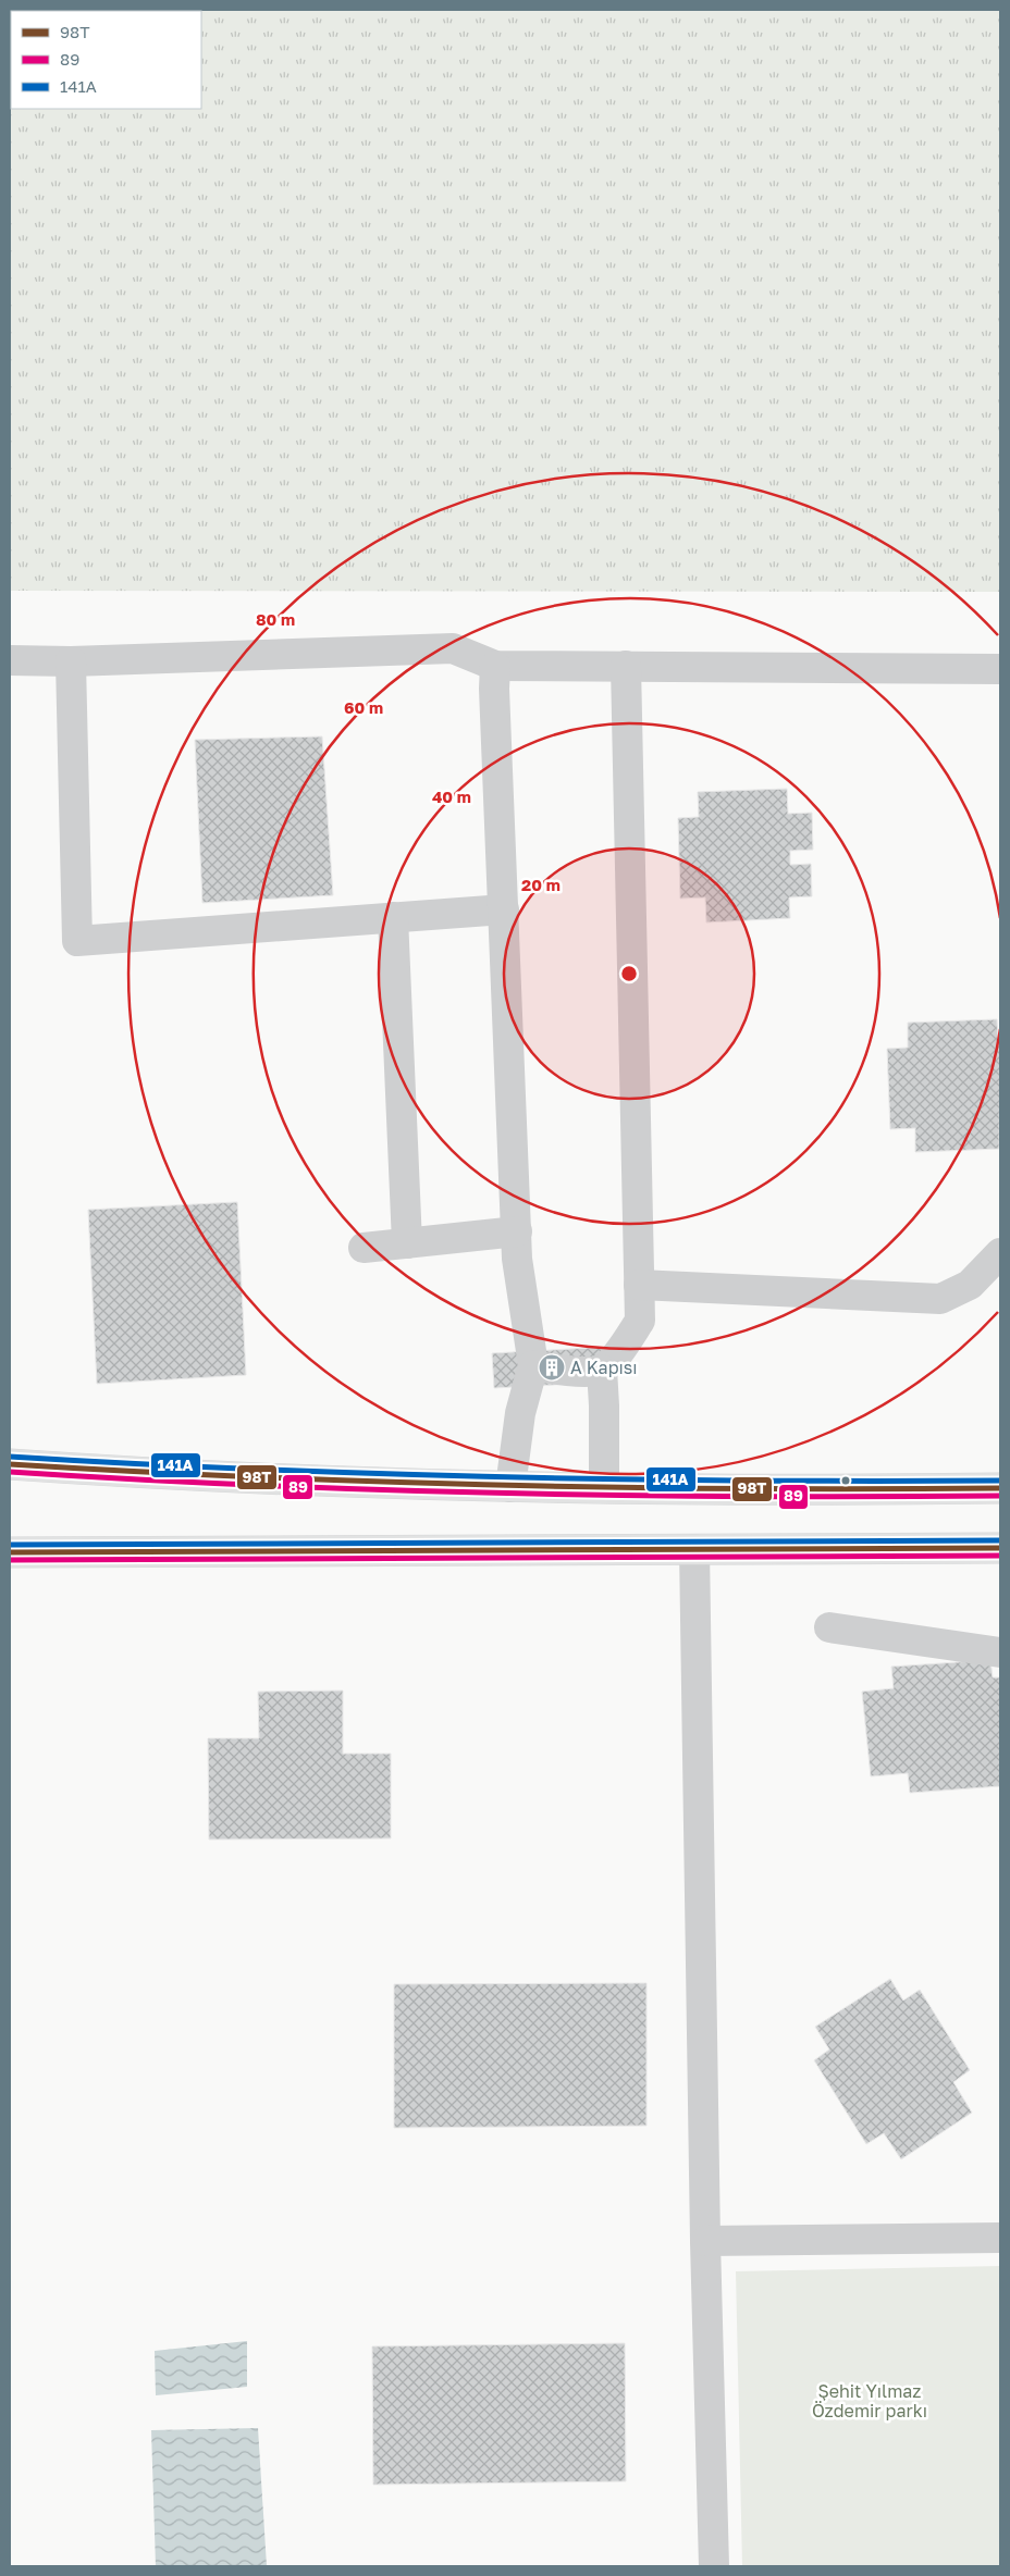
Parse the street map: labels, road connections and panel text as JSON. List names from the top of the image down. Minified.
{"parks":["Şehit Yılmaz Özdemir parkı"],"places":{"building":["A Kapısı"]},"lines":["transit line 141A","transit line 98T","transit line 89"],"legend":["98T","89","141A"],"rings":["80 m","60 m","40 m","20 m"]}
